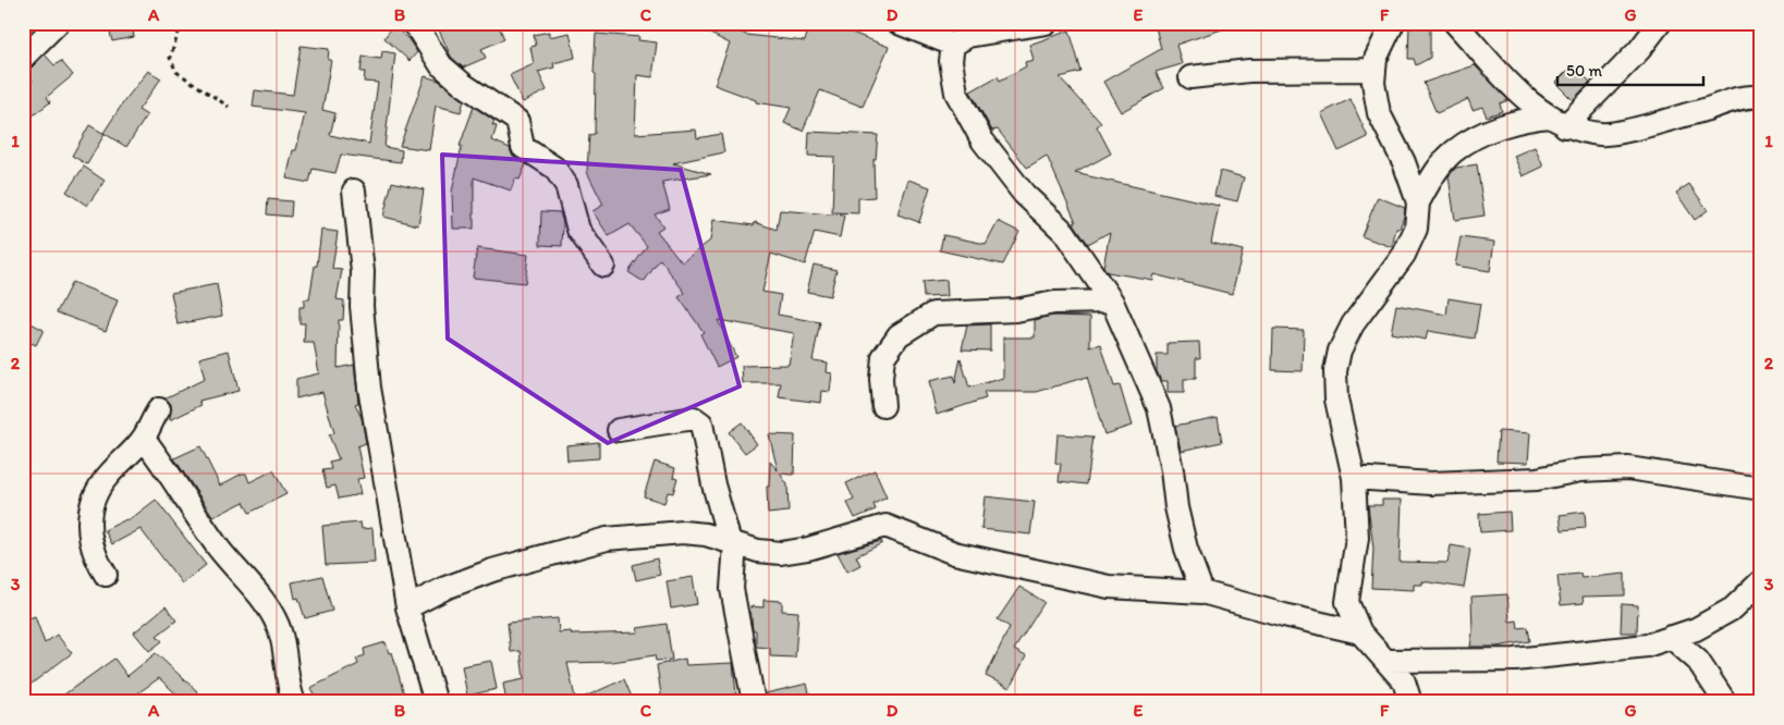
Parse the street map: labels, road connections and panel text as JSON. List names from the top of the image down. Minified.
{"scale_bar":"50 m","grid":{"columns":["A","B","C","D","E","F","G"],"rows":["1","2","3"]}}
